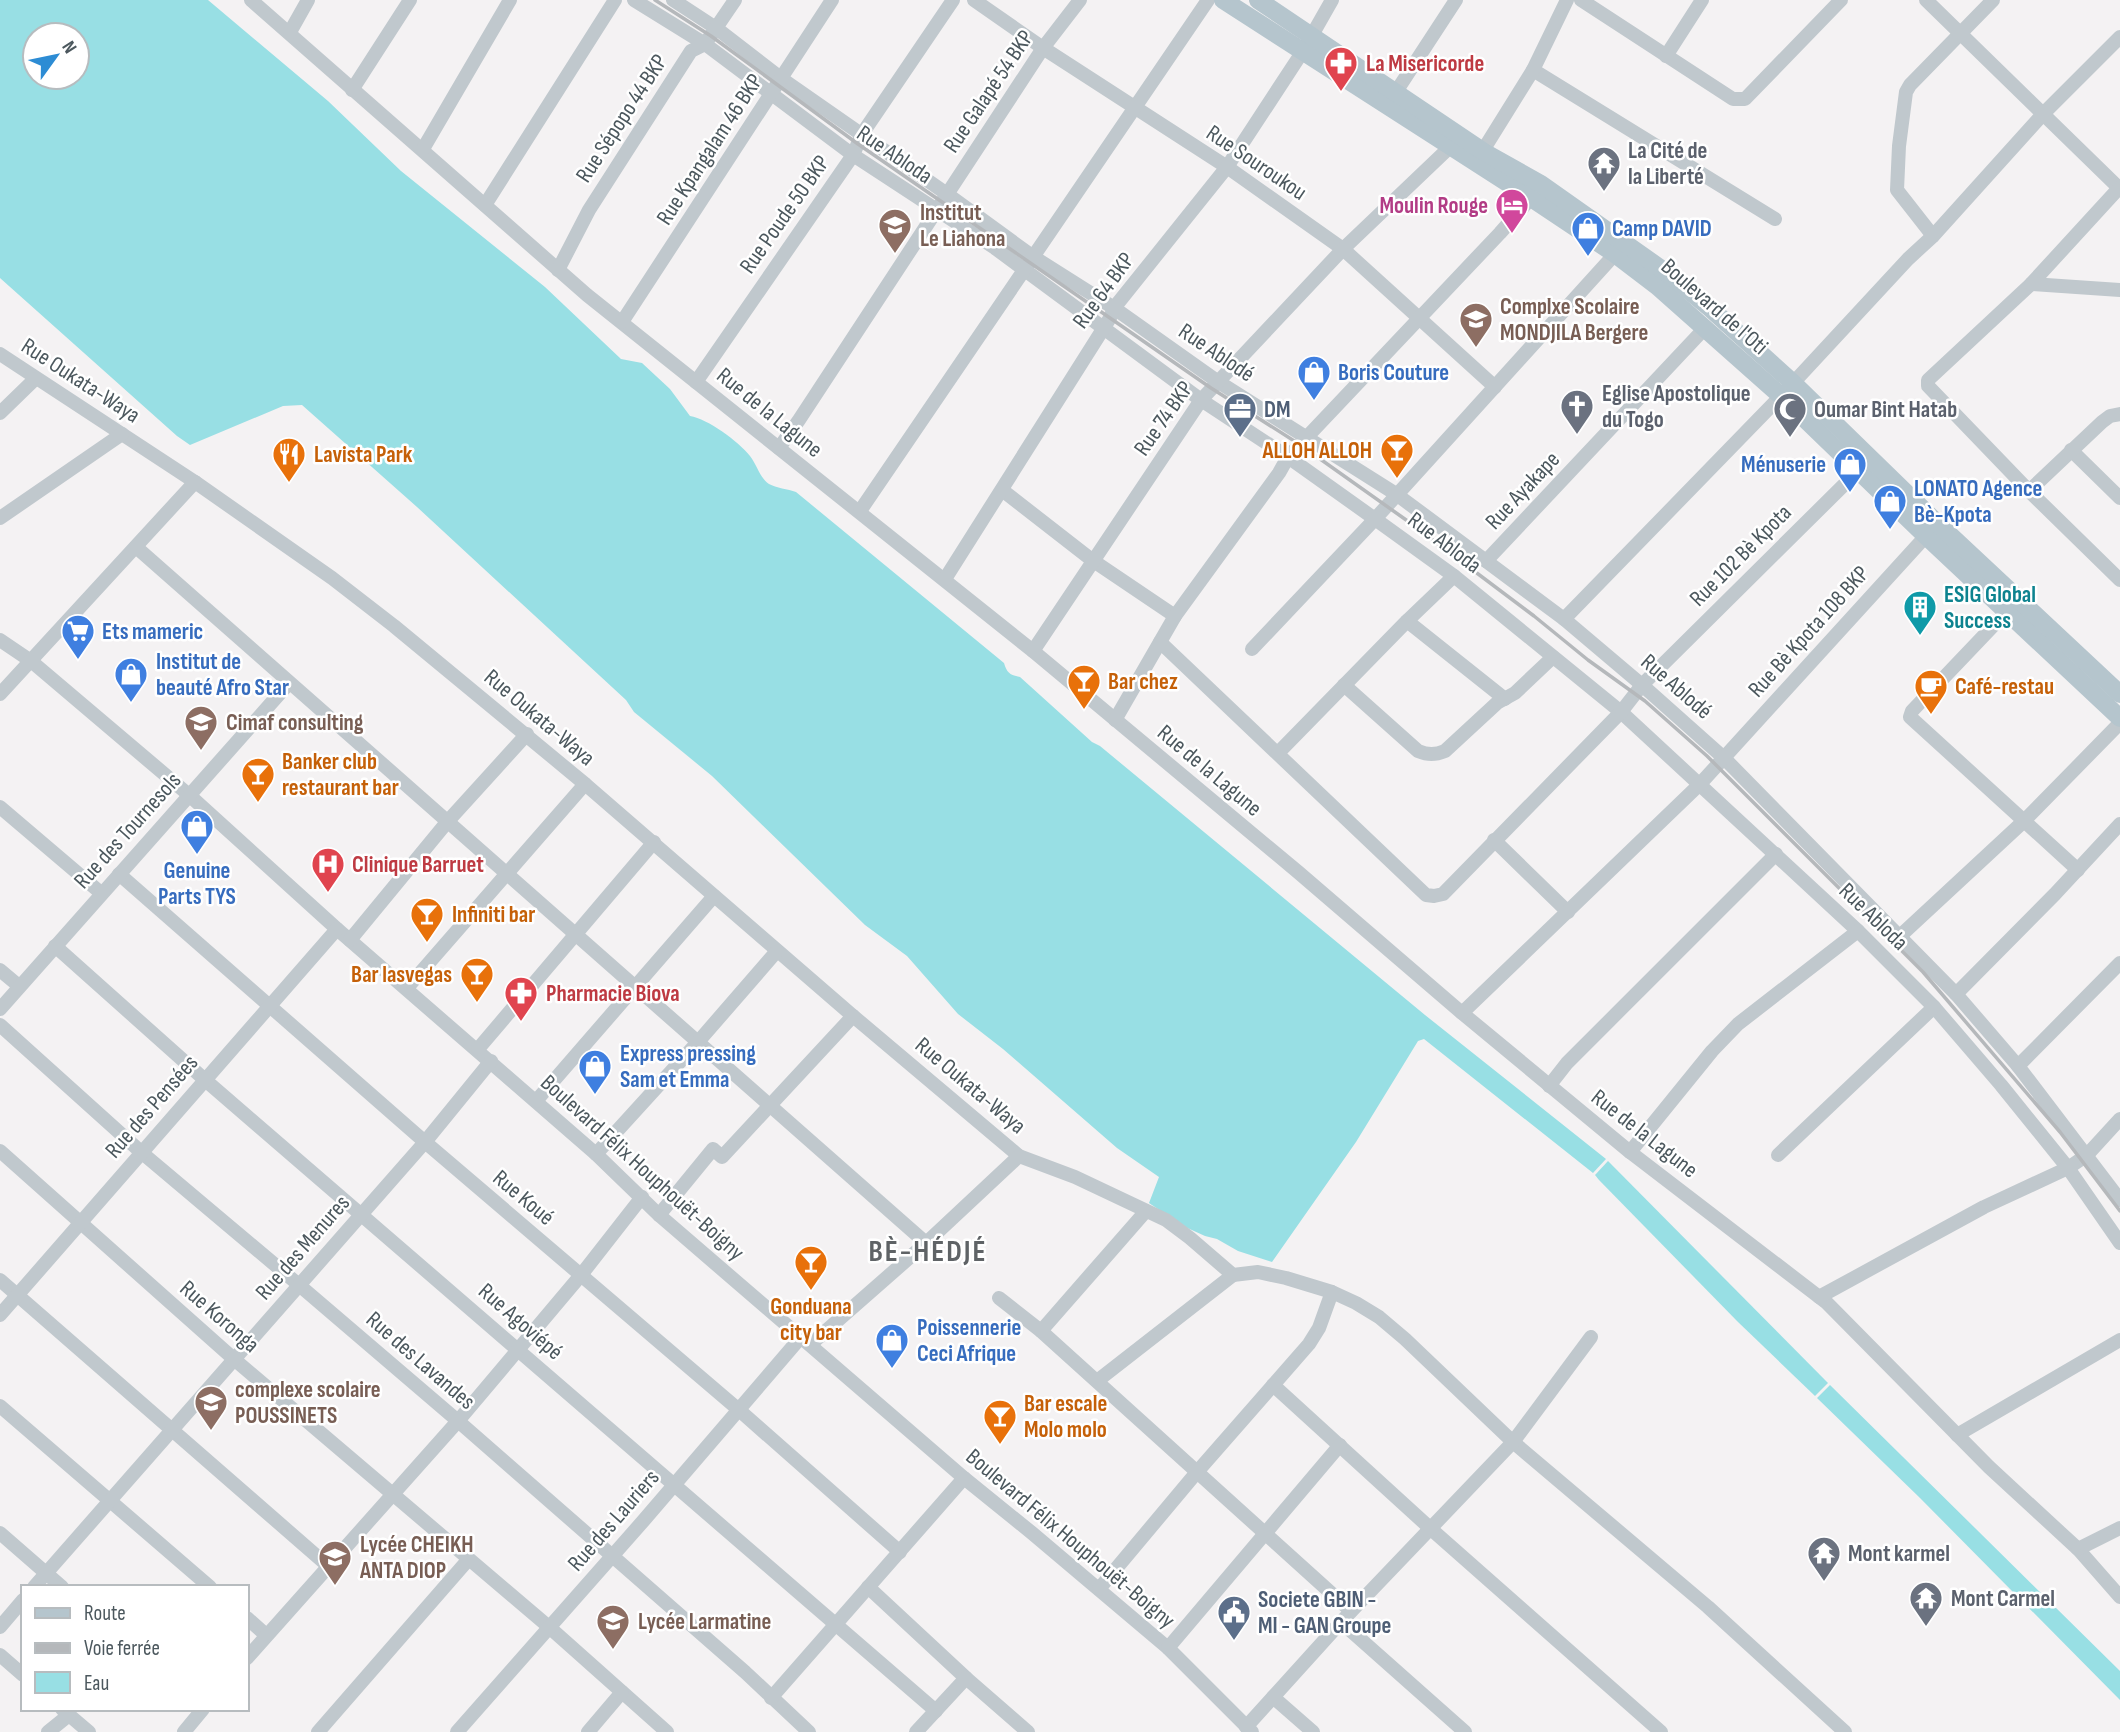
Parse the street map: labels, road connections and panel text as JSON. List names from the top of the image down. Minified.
{"streets":{"main road":["Boulevard de l'Oti"],"street":["Rue Galapé 54 BKP","Rue Sépopo 44 BKP","Rue Kpangalam 46 BKP","Rue Abloda","Rue Souroukou","Rue Poude 50 BKP","Rue 64 BKP","Rue Ablodé","Rue Oukata-Waya","Rue de la Lagune","Rue 74 BKP","Rue Ayakape","Rue 102 Bè Kpota","Rue Bè Kpota 108 BKP","Rue des Tournesols","Rue des Pensées","Boulevard Félix Houphouët-Boigny","Rue Koué","Rue des Menures","Rue Koronga","Rue Agoviépé","Rue des Lavandes","Rue des Lauriers"]},"crossings":[["Rue Galapé 54 BKP","Rue Abloda"],["Rue Galapé 54 BKP","Rue Souroukou"],["Rue Galapé 54 BKP","Rue Ablodé"],["Rue Galapé 54 BKP","Rue de la Lagune"],["Rue Sépopo 44 BKP","Rue Abloda"],["Rue Sépopo 44 BKP","Rue Ablodé"],["Rue Sépopo 44 BKP","Rue de la Lagune"],["Rue Kpangalam 46 BKP","Rue Abloda"],["Rue Kpangalam 46 BKP","Rue Ablodé"],["Rue Kpangalam 46 BKP","Rue de la Lagune"],["Rue Abloda","Rue Poude 50 BKP"],["Rue Abloda","Rue 64 BKP"],["Rue Abloda","Rue 74 BKP"],["Rue Abloda","Rue 102 Bè Kpota"],["Rue Abloda","Rue Bè Kpota 108 BKP"],["Rue Souroukou","Rue 64 BKP"],["Rue Souroukou","Rue 74 BKP"],["Rue Poude 50 BKP","Rue Ablodé"],["Rue Poude 50 BKP","Rue de la Lagune"],["Rue 64 BKP","Boulevard de l'Oti"],["Rue 64 BKP","Rue Ablodé"],["Rue 64 BKP","Rue de la Lagune"],["Boulevard de l'Oti","Rue 74 BKP"],["Boulevard de l'Oti","Rue Ayakape"],["Boulevard de l'Oti","Rue 102 Bè Kpota"],["Boulevard de l'Oti","Rue Bè Kpota 108 BKP"],["Rue Ablodé","Rue 74 BKP"],["Rue Ablodé","Rue Ayakape"],["Rue Ablodé","Rue 102 Bè Kpota"],["Rue Ablodé","Rue Bè Kpota 108 BKP"],["Rue Oukata-Waya","Rue des Lauriers"],["Rue de la Lagune","Rue 74 BKP"],["Rue de la Lagune","Rue Bè Kpota 108 BKP"],["Rue des Tournesols","Boulevard Félix Houphouët-Boigny"],["Rue des Tournesols","Rue Koué"],["Rue des Tournesols","Rue Agoviépé"],["Rue des Pensées","Boulevard Félix Houphouët-Boigny"],["Rue des Pensées","Rue Koué"],["Rue des Pensées","Rue Koronga"],["Rue des Pensées","Rue Agoviépé"],["Rue des Pensées","Rue des Lavandes"],["Boulevard Félix Houphouët-Boigny","Rue des Menures"],["Boulevard Félix Houphouët-Boigny","Rue des Lauriers"],["Rue Koué","Rue des Menures"],["Rue Koué","Rue des Lauriers"],["Rue des Menures","Rue Koronga"],["Rue des Menures","Rue Agoviépé"],["Rue des Menures","Rue des Lavandes"],["Rue Koronga","Rue des Lauriers"],["Rue Agoviépé","Rue des Lauriers"],["Rue des Lavandes","Rue des Lauriers"]],"districts":["BÈ-HÉDJÉ"],"places":{"pharmacy":["La Misericorde","Pharmacie Biova"],"temple":["La Cité de la Liberté","Mont karmel","Mont Carmel"],"hotel":["Moulin Rouge"],"school or university":["Institut Le Liahona","Complxe Scolaire MONDJILA Bergere","Cimaf consulting","complexe scolaire POUSSINETS","Lycée CHEIKH ANTA DIOP","Lycée Larmatine"],"shop":["Camp DAVID","Boris Couture","Ménuserie","LONATO Agence Bè-Kpota","Institut de beauté Afro Star","Genuine Parts TYS","Express pressing Sam et Emma","Poissennerie Ceci Afrique"],"church":["Eglise Apostolique du Togo"],"office":["DM"],"mosque":["Oumar Bint Hatab"],"bar":["ALLOH ALLOH","Bar chez","Banker club restaurant bar","Infiniti bar","Bar lasvegas","Gonduana city bar","Bar escale Molo molo"],"restaurant":["Lavista Park"],"building":["ESIG Global Success"],"supermarket":["Ets mameric"],"cafe":["Café-restau"],"hospital":["Clinique Barruet"],"public building":["Societe GBIN - MI - GAN Groupe"]},"legend":["Route","Voie ferrée","Eau"],"north":"top right"}
